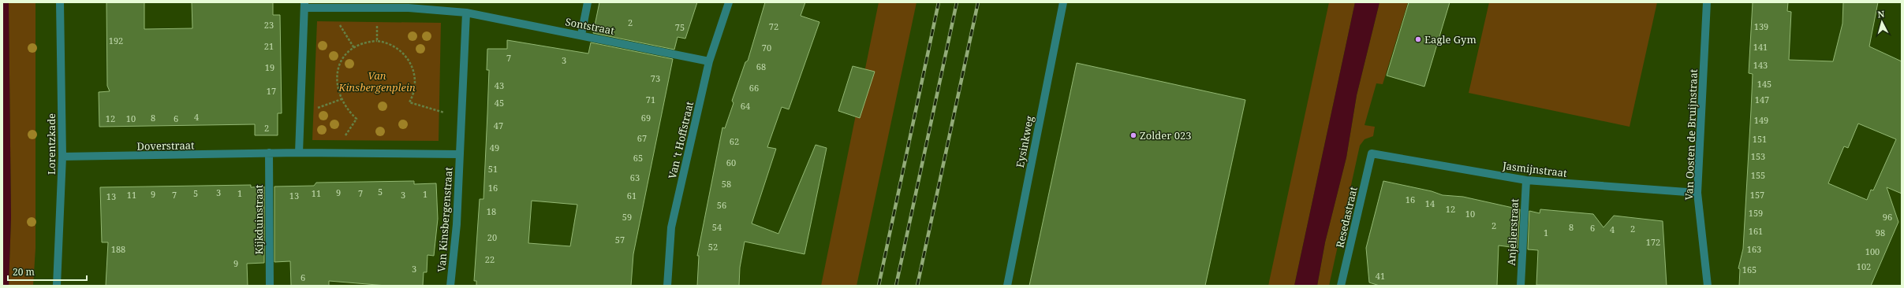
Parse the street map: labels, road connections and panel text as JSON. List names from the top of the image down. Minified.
{"streets":{"street":["Sontstraat","Van Oosten de Bruijnstraat","Van 't Hoffstraat","Eysinkweg","Lorentzkade","Doverstraat","Jasmijnstraat","Resedastraat","Kijkduinstraat","Van Kinsbergenstraat","Anjelierstraat"]},"crossings":[["Sontstraat","Van 't Hoffstraat"],["Van Oosten de Bruijnstraat","Jasmijnstraat"],["Lorentzkade","Doverstraat"],["Doverstraat","Kijkduinstraat"],["Jasmijnstraat","Resedastraat"],["Jasmijnstraat","Anjelierstraat"]],"parks":["Van Kinsbergenplein"],"places":["Eagle Gym","Zolder 023"],"house_numbers":["2","23","72","139","75","192","21","141","70","7","3","143","68","19","73","145","43","66","17","71","147","45","64","4","8","69","12","10","6","149","47","2","67","151","62","49","153","65","60","51","155","63","58","16","5","3","9","5","1","11","7","9","1","11","7","3","157","13","61","13","16","14","56","12","18","159","10","59","96","2","54","8","6","2","4","161","1","98","20","57","172","52","188","163","100","22","9","102","3","165","41","6"],"scale_bar":"20 m","north":"top"}
